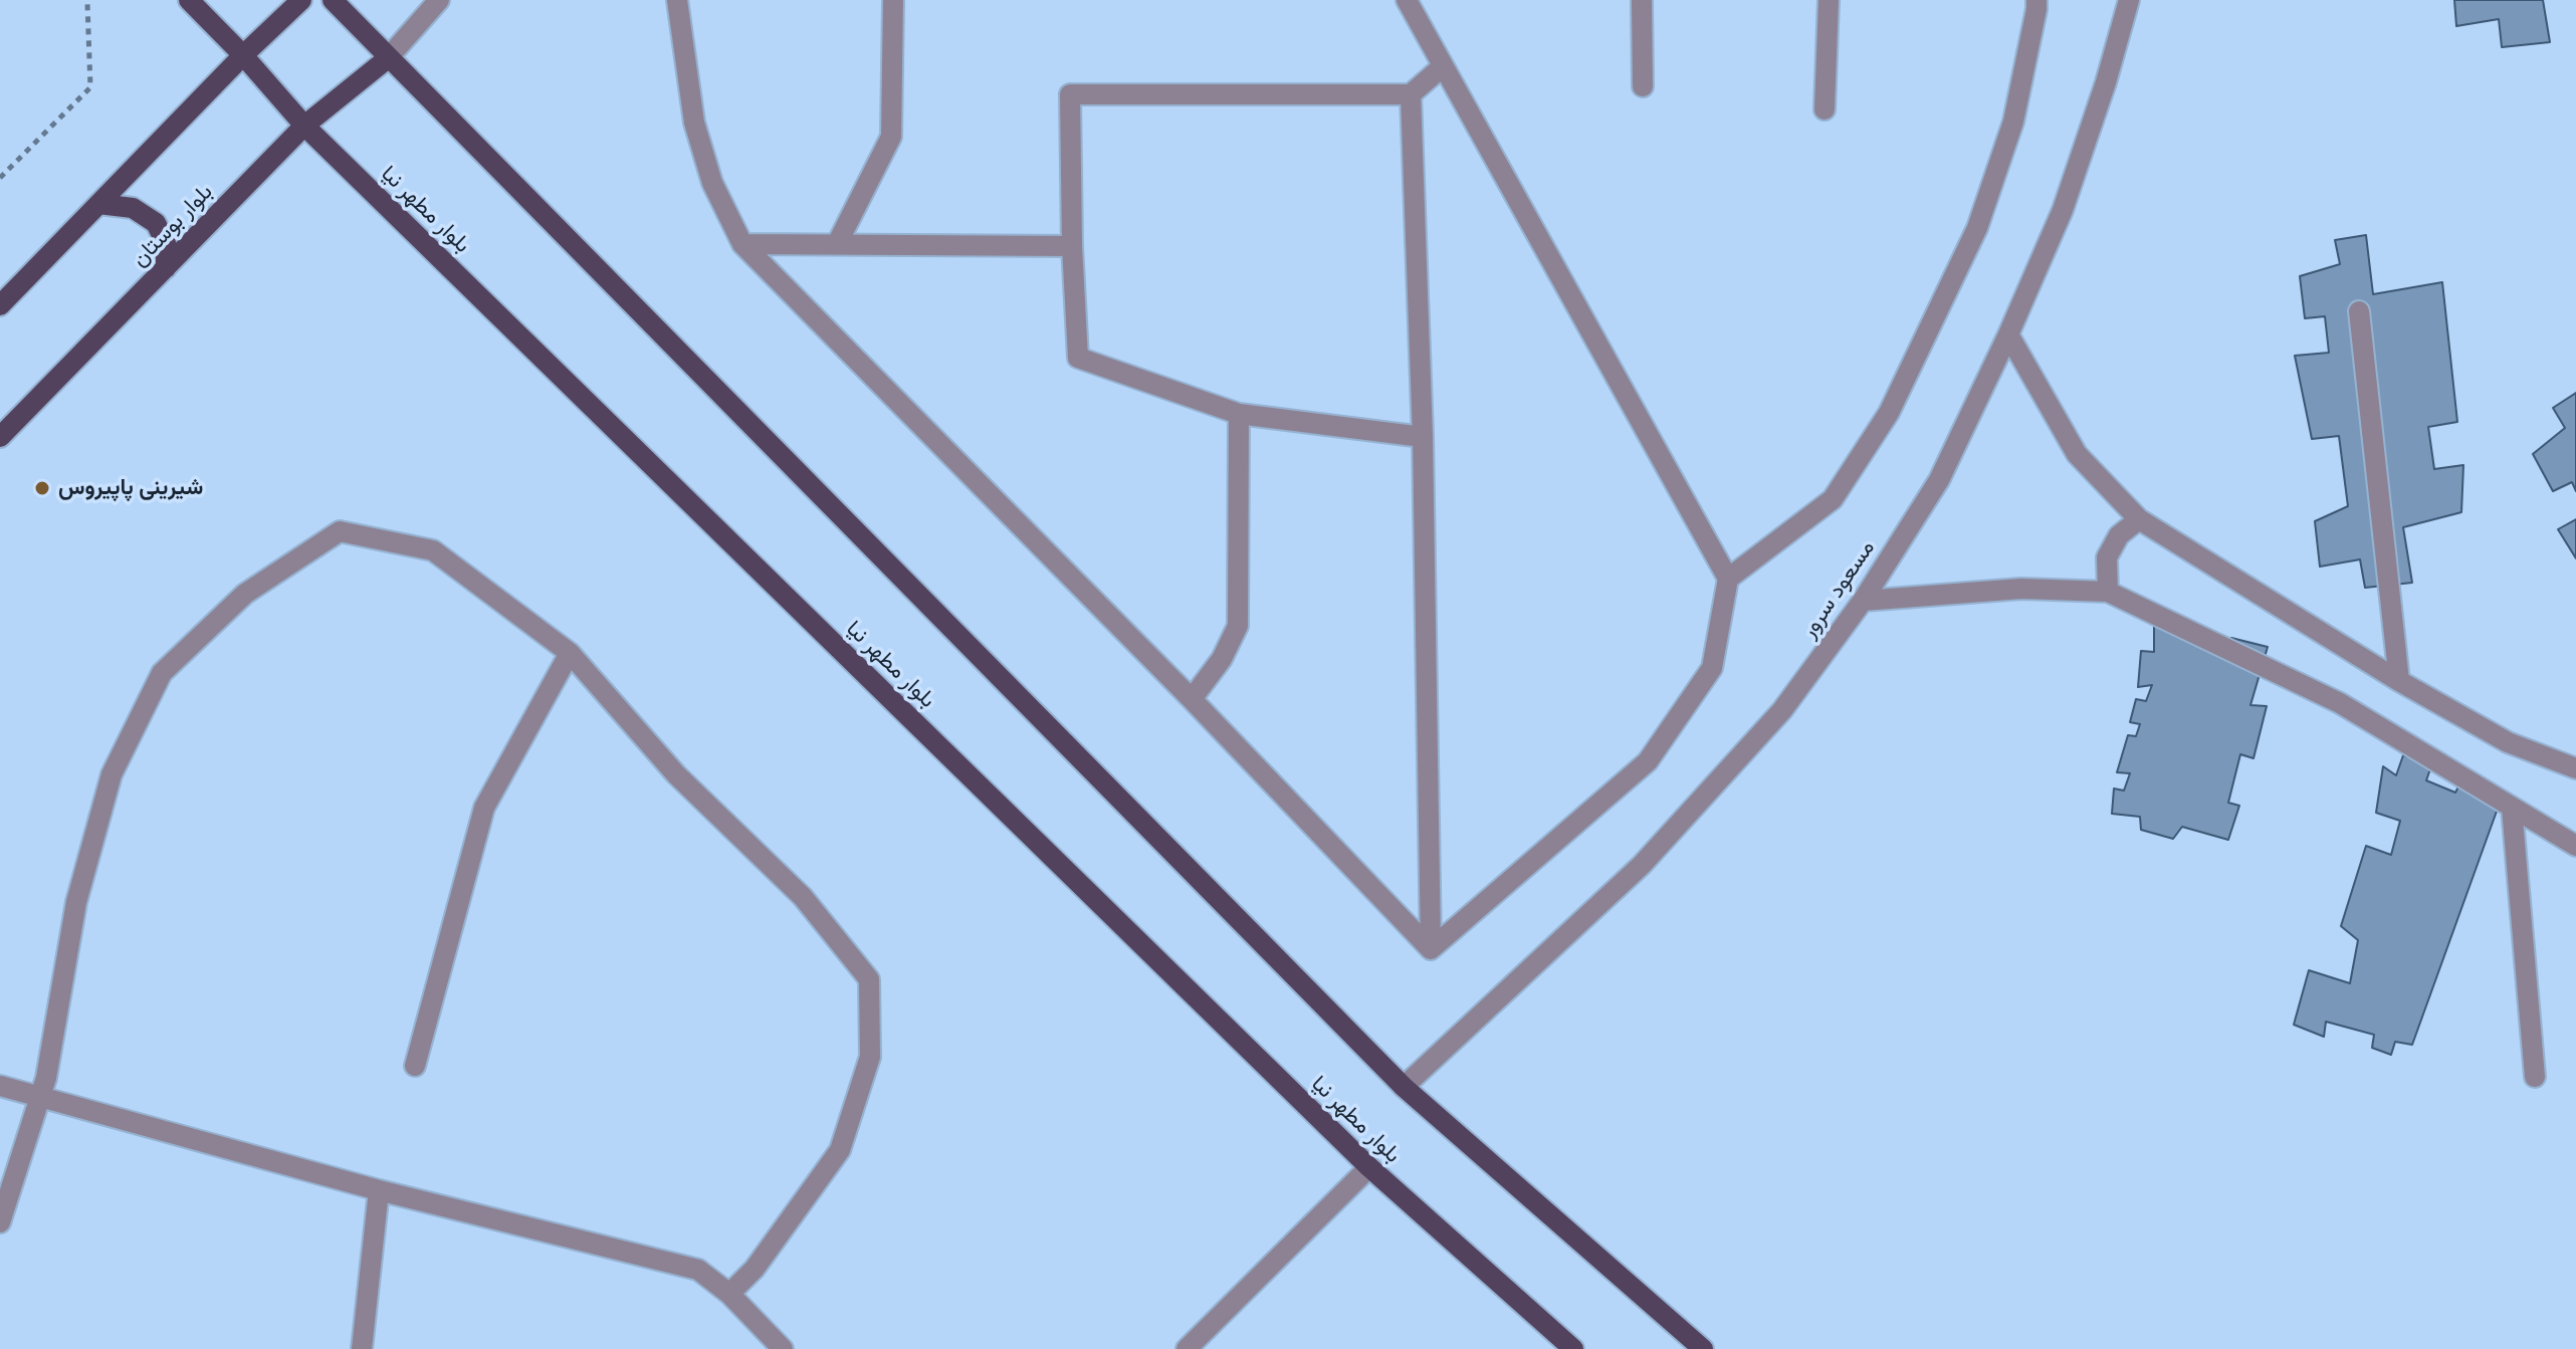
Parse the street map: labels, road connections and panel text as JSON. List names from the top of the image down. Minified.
{"streets":{"main road":["بلوار مطهر نیا","بلوار بوستان"],"street":["مسعود سرور"]},"crossings":[["بلوار مطهر نیا","بلوار بوستان"]],"places":["شیرینی پاپیروس"]}
